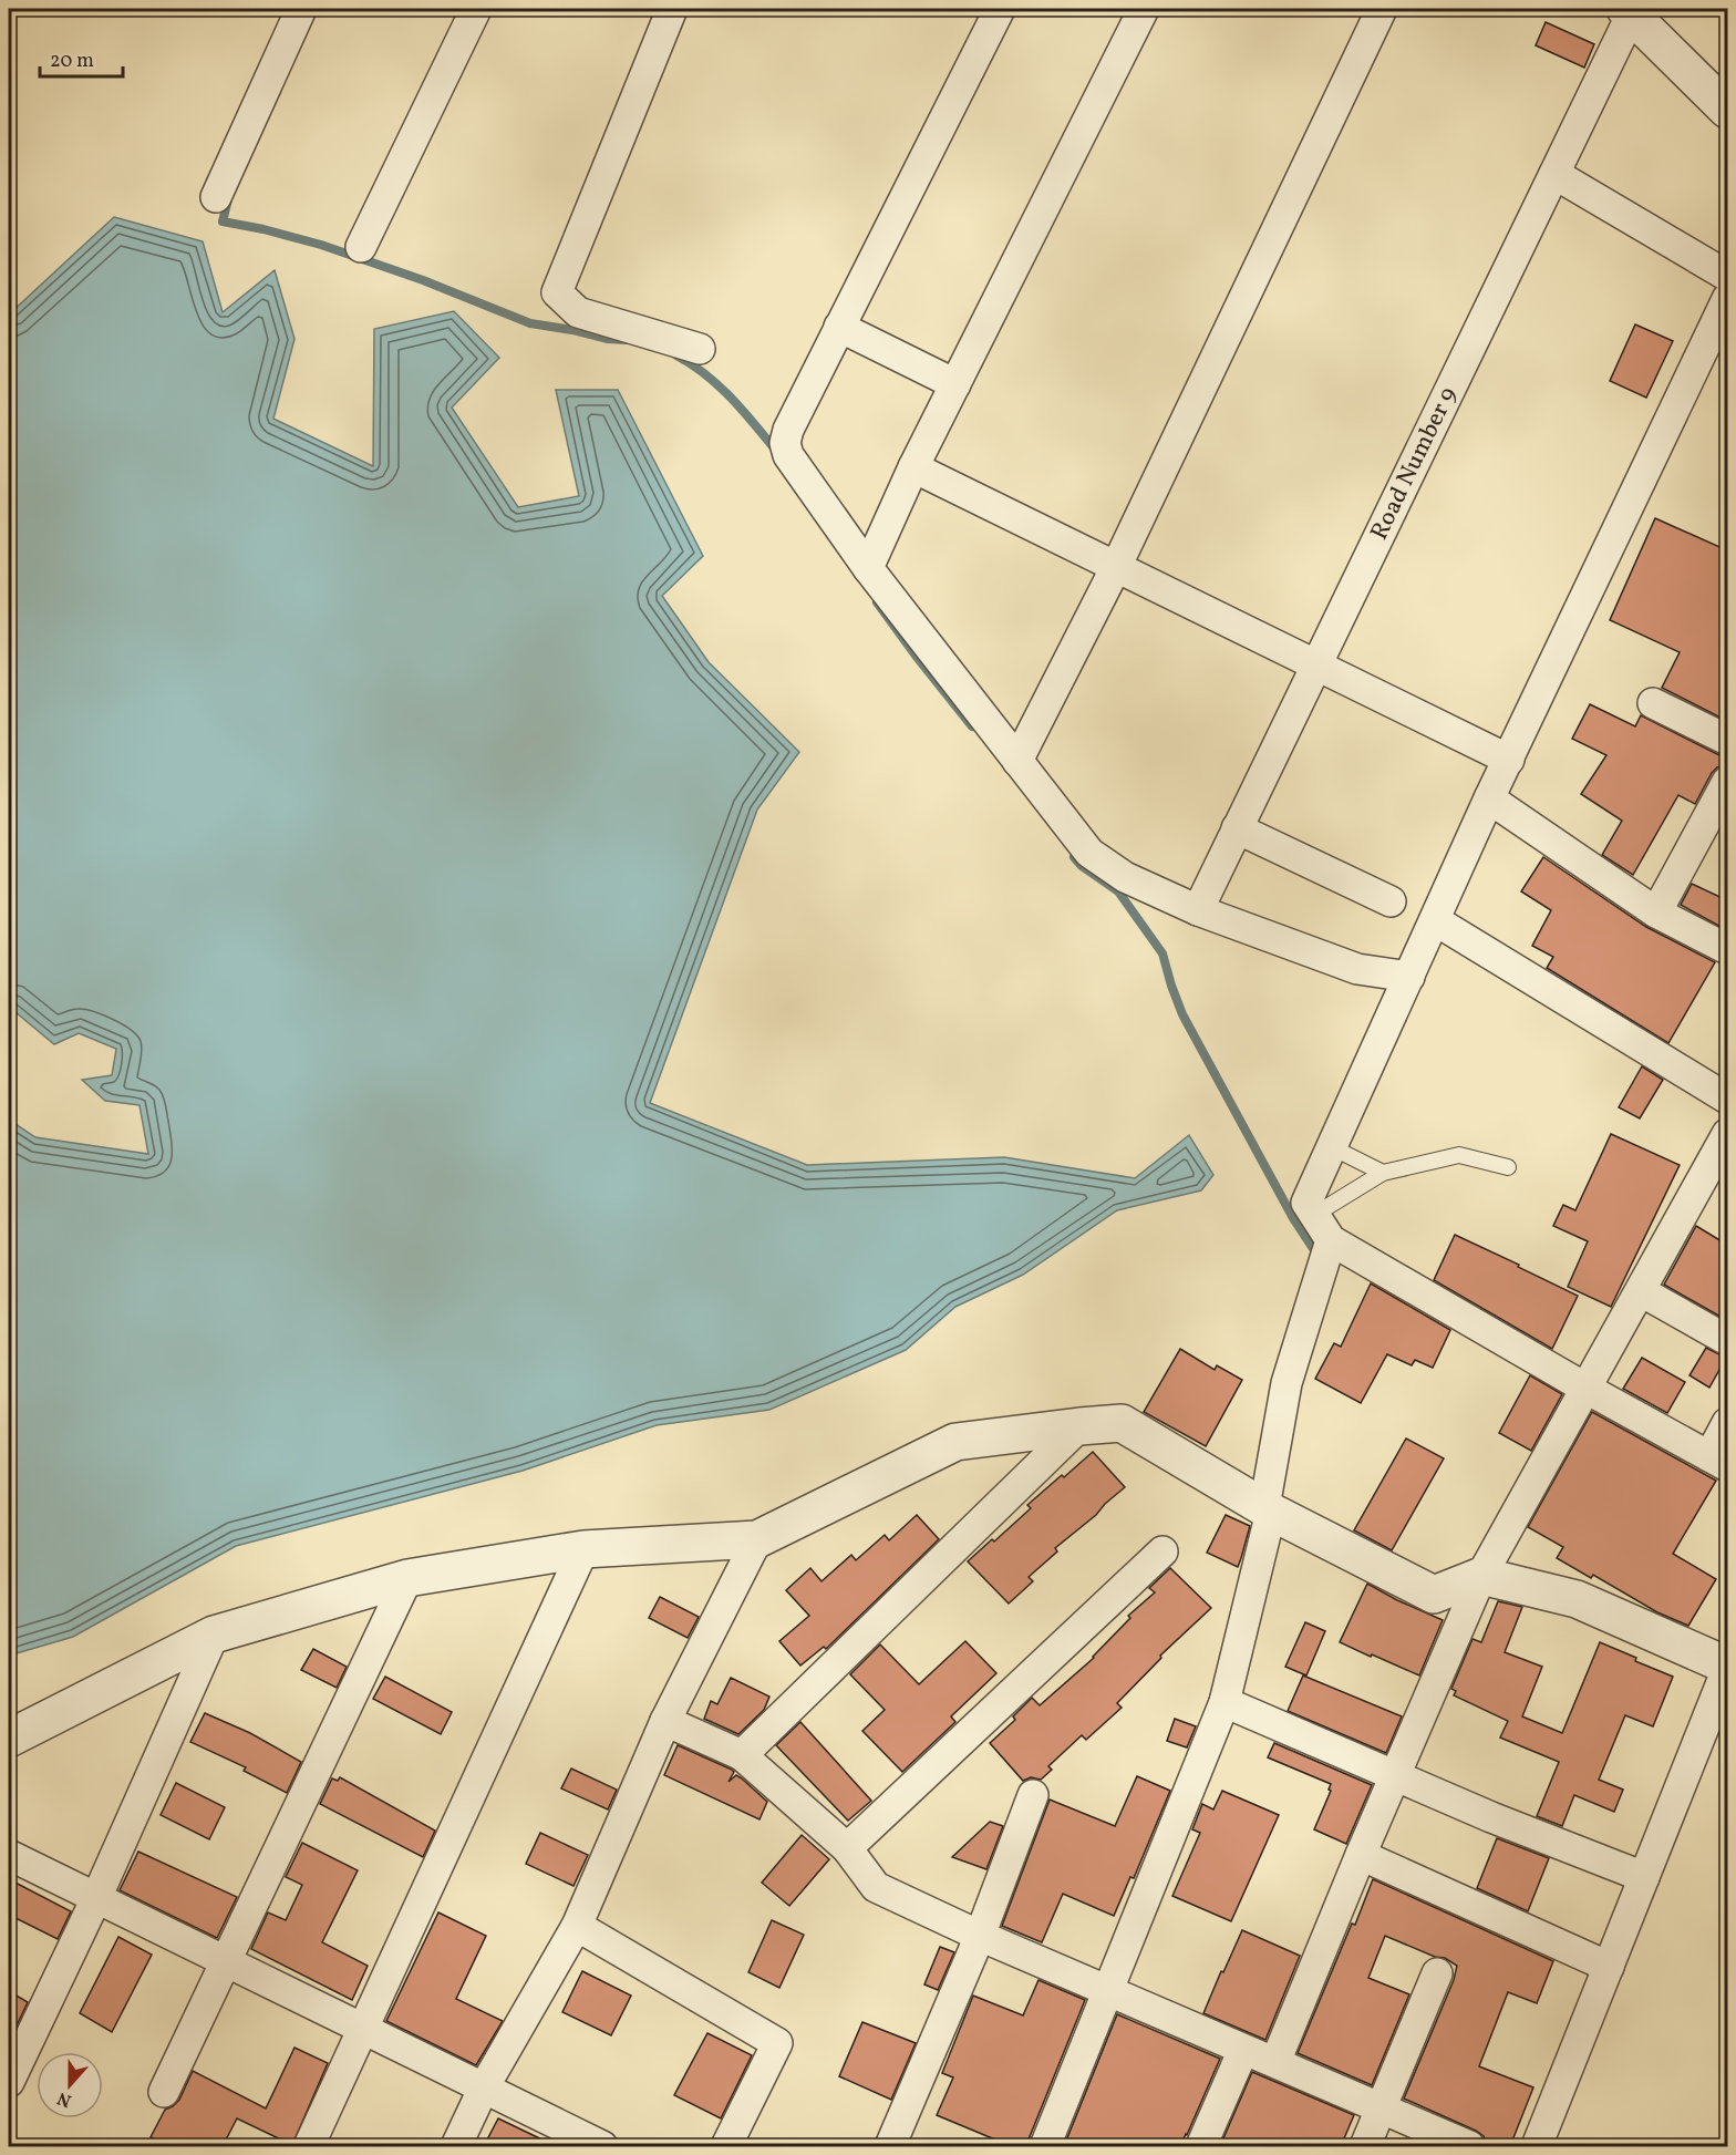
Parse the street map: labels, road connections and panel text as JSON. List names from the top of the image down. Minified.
{"streets":{"street":["Road Number 9"]},"scale_bar":"20 m","north":"bottom"}
